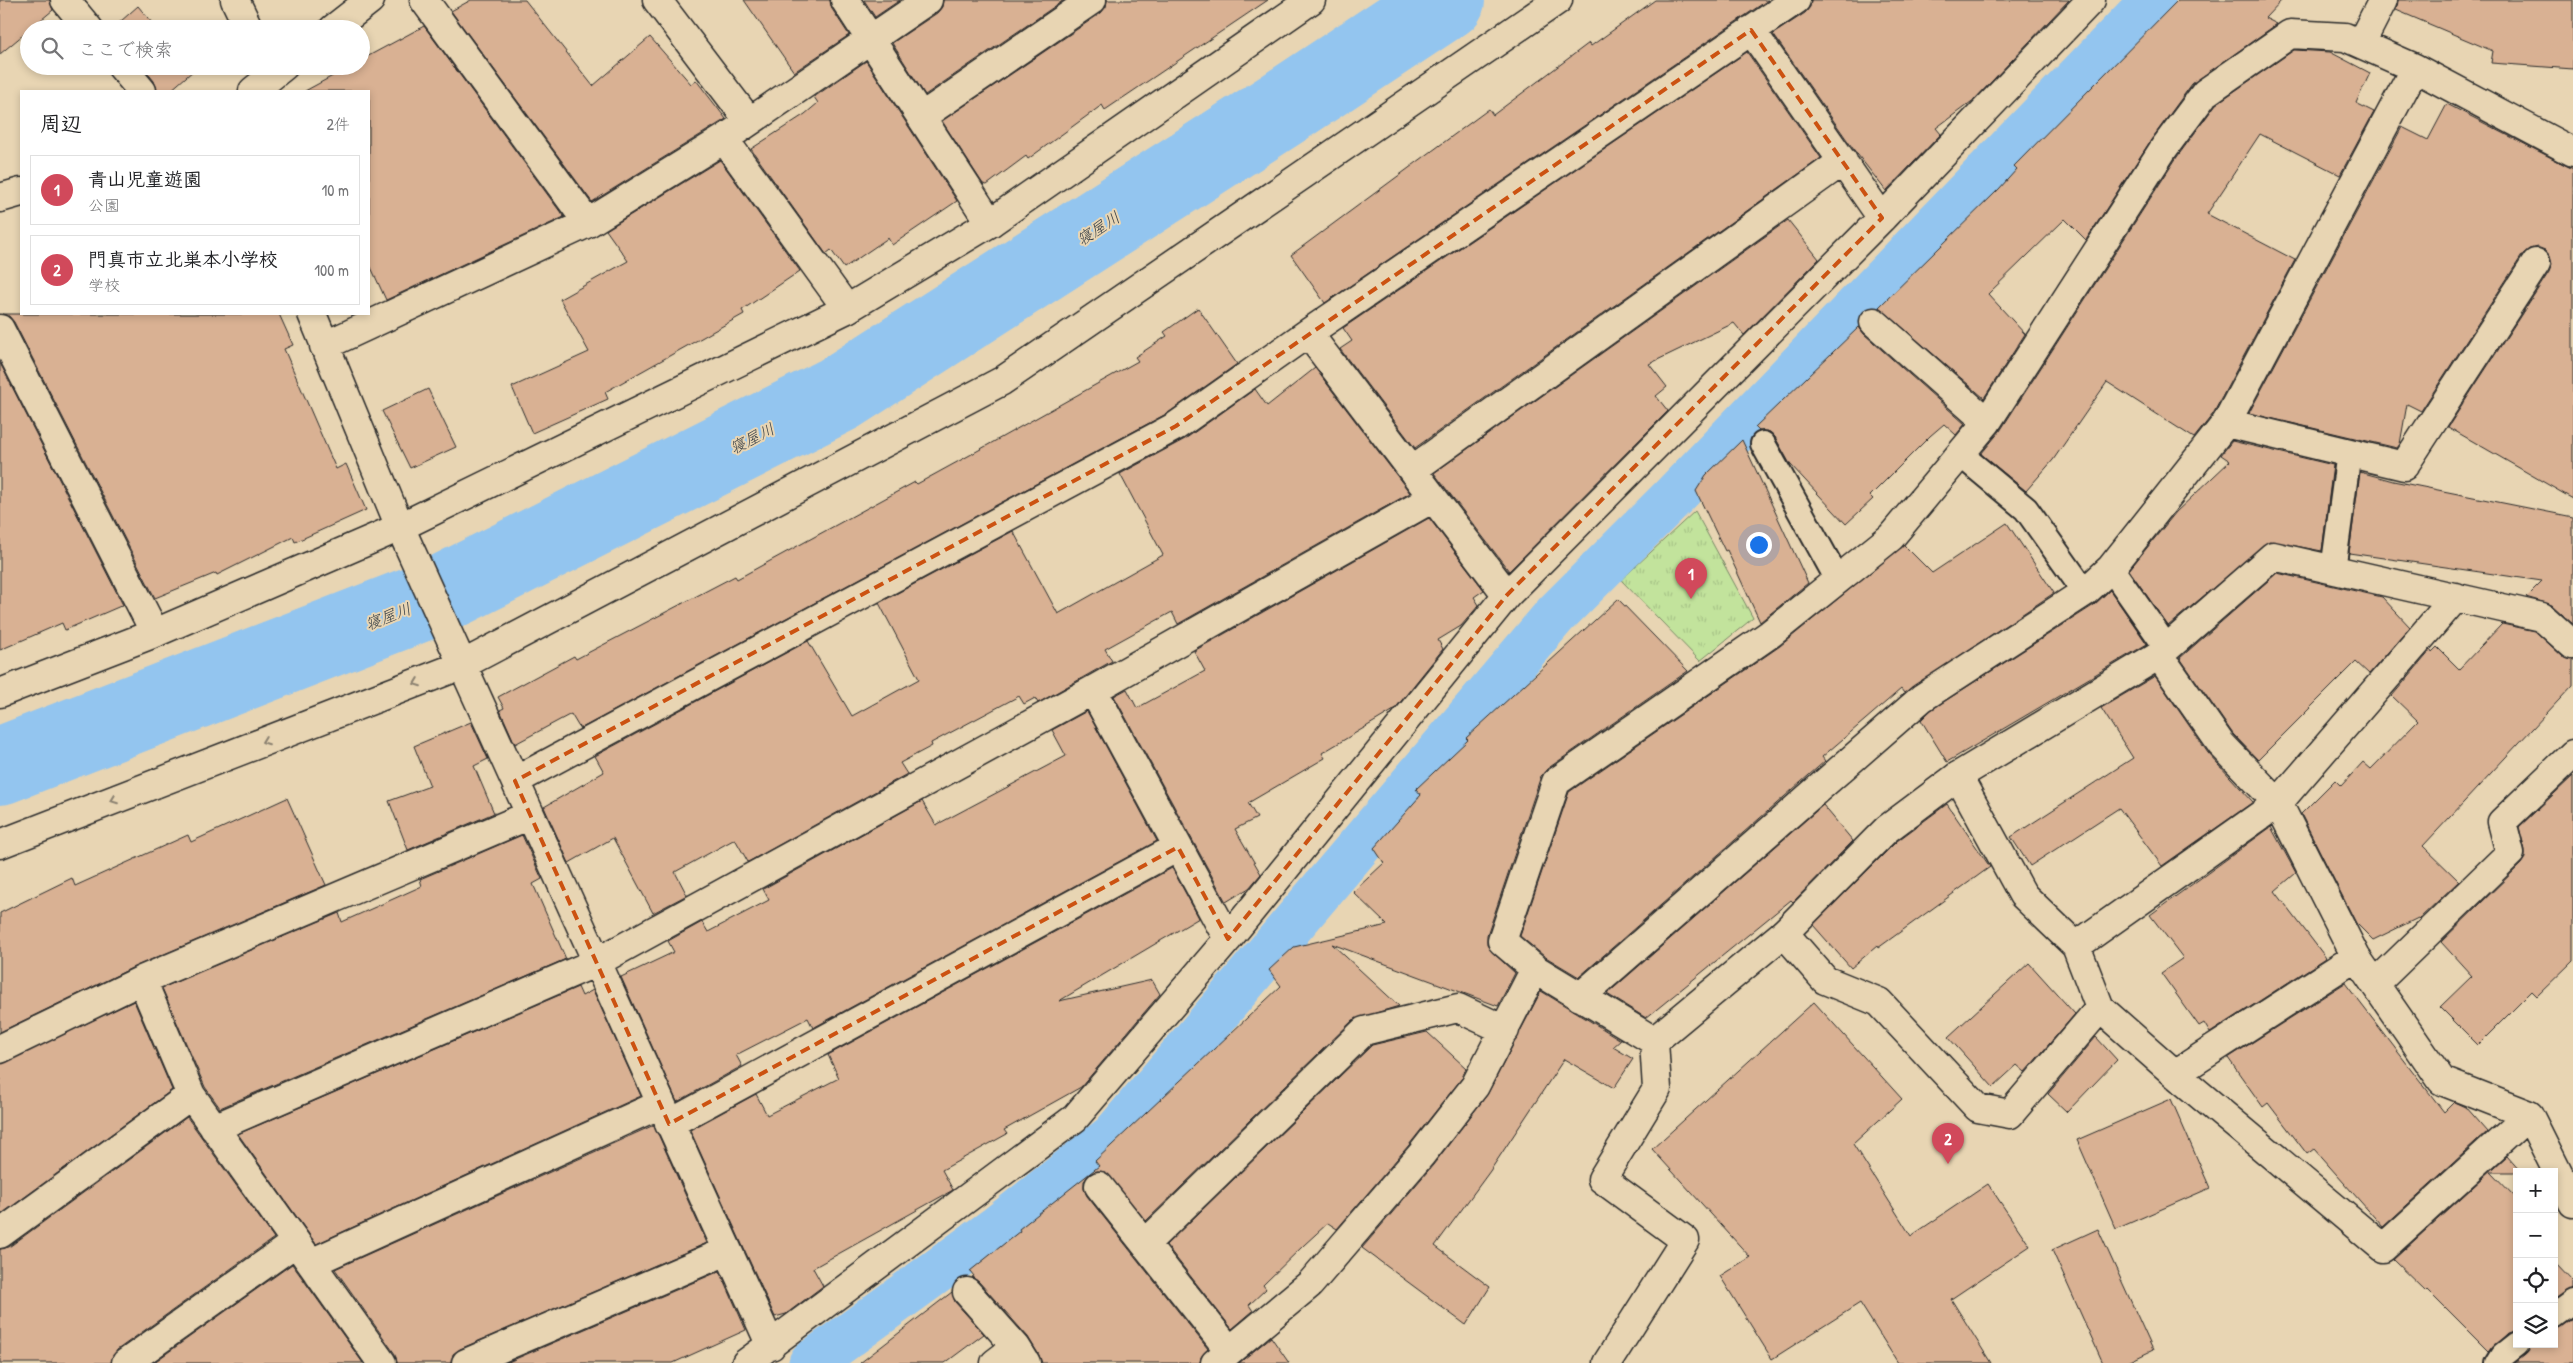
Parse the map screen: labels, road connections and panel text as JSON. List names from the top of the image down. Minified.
{"water":["寝屋川"],"page":{"search":"ここで検索","heading":["周辺","2件"],"list":[{"mark":"1","name":"青山児童遊園","note":"公園","value":"10 m"},{"mark":"2","name":"門真市立北巣本小学校","note":"学校","value":"100 m"}],"pins":["1","2"],"map_buttons":["+","−"]}}
